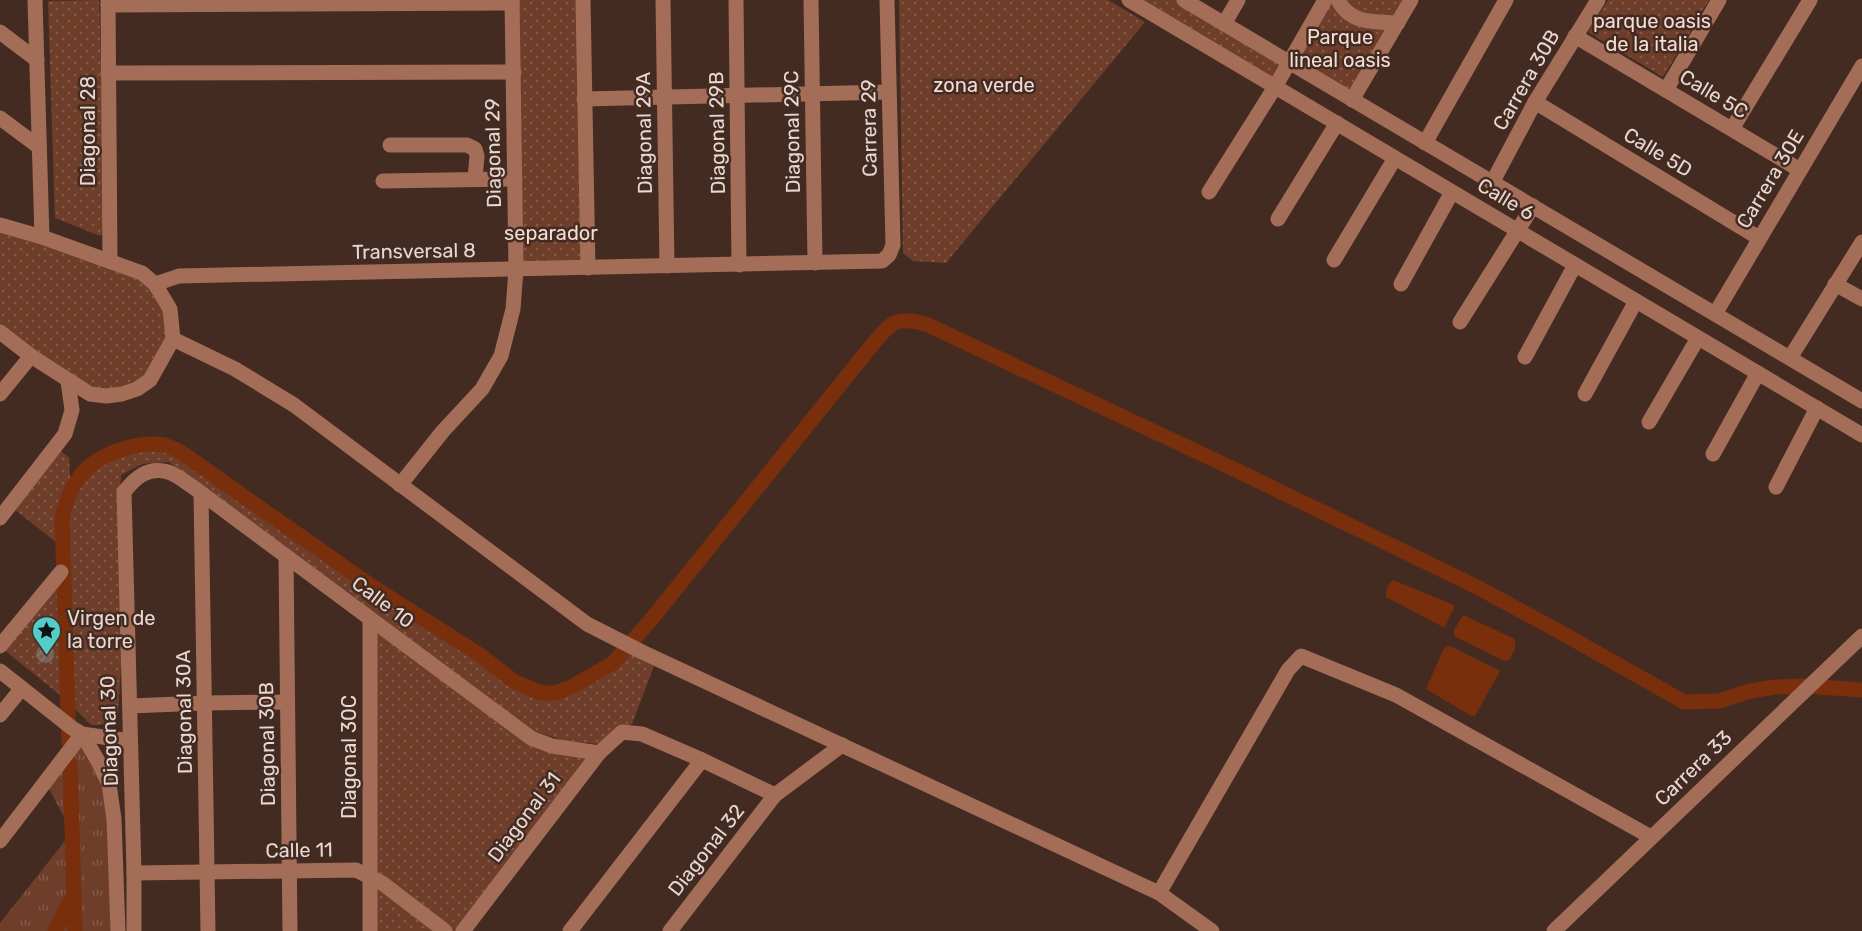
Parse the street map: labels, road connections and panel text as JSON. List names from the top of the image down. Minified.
{"streets":{"street":["Carrera 30B","Calle 5C","Carrera 29","Diagonal 28","Diagonal 29C","Diagonal 29A","Diagonal 29B","Calle 5D","Diagonal 29","Carrera 30E","Calle 6","Transversal 8","Calle 10","Diagonal 30A","Diagonal 30","Diagonal 30B","Diagonal 30C","Carrera 33","Diagonal 31","Calle 11","Diagonal 32"]},"crossings":[["Carrera 30B","Calle 5C"],["Carrera 30B","Calle 5D"],["Carrera 30B","Calle 6"],["Calle 5C","Carrera 30E"],["Carrera 29","Transversal 8"],["Diagonal 29C","Transversal 8"],["Diagonal 29A","Transversal 8"],["Diagonal 29B","Transversal 8"],["Calle 5D","Carrera 30E"],["Diagonal 29","Transversal 8"],["Carrera 30E","Calle 6"],["Calle 10","Diagonal 30A"],["Calle 10","Diagonal 30"],["Calle 10","Diagonal 30B"],["Calle 10","Diagonal 30C"],["Calle 10","Diagonal 31"],["Diagonal 30A","Calle 11"],["Diagonal 30","Calle 11"],["Diagonal 30B","Calle 11"],["Diagonal 30C","Calle 11"]],"parks":["parque oasis de la italia","Parque lineal oasis","zona verde","separador"],"places":{"place":["Virgen de la torre"]}}
